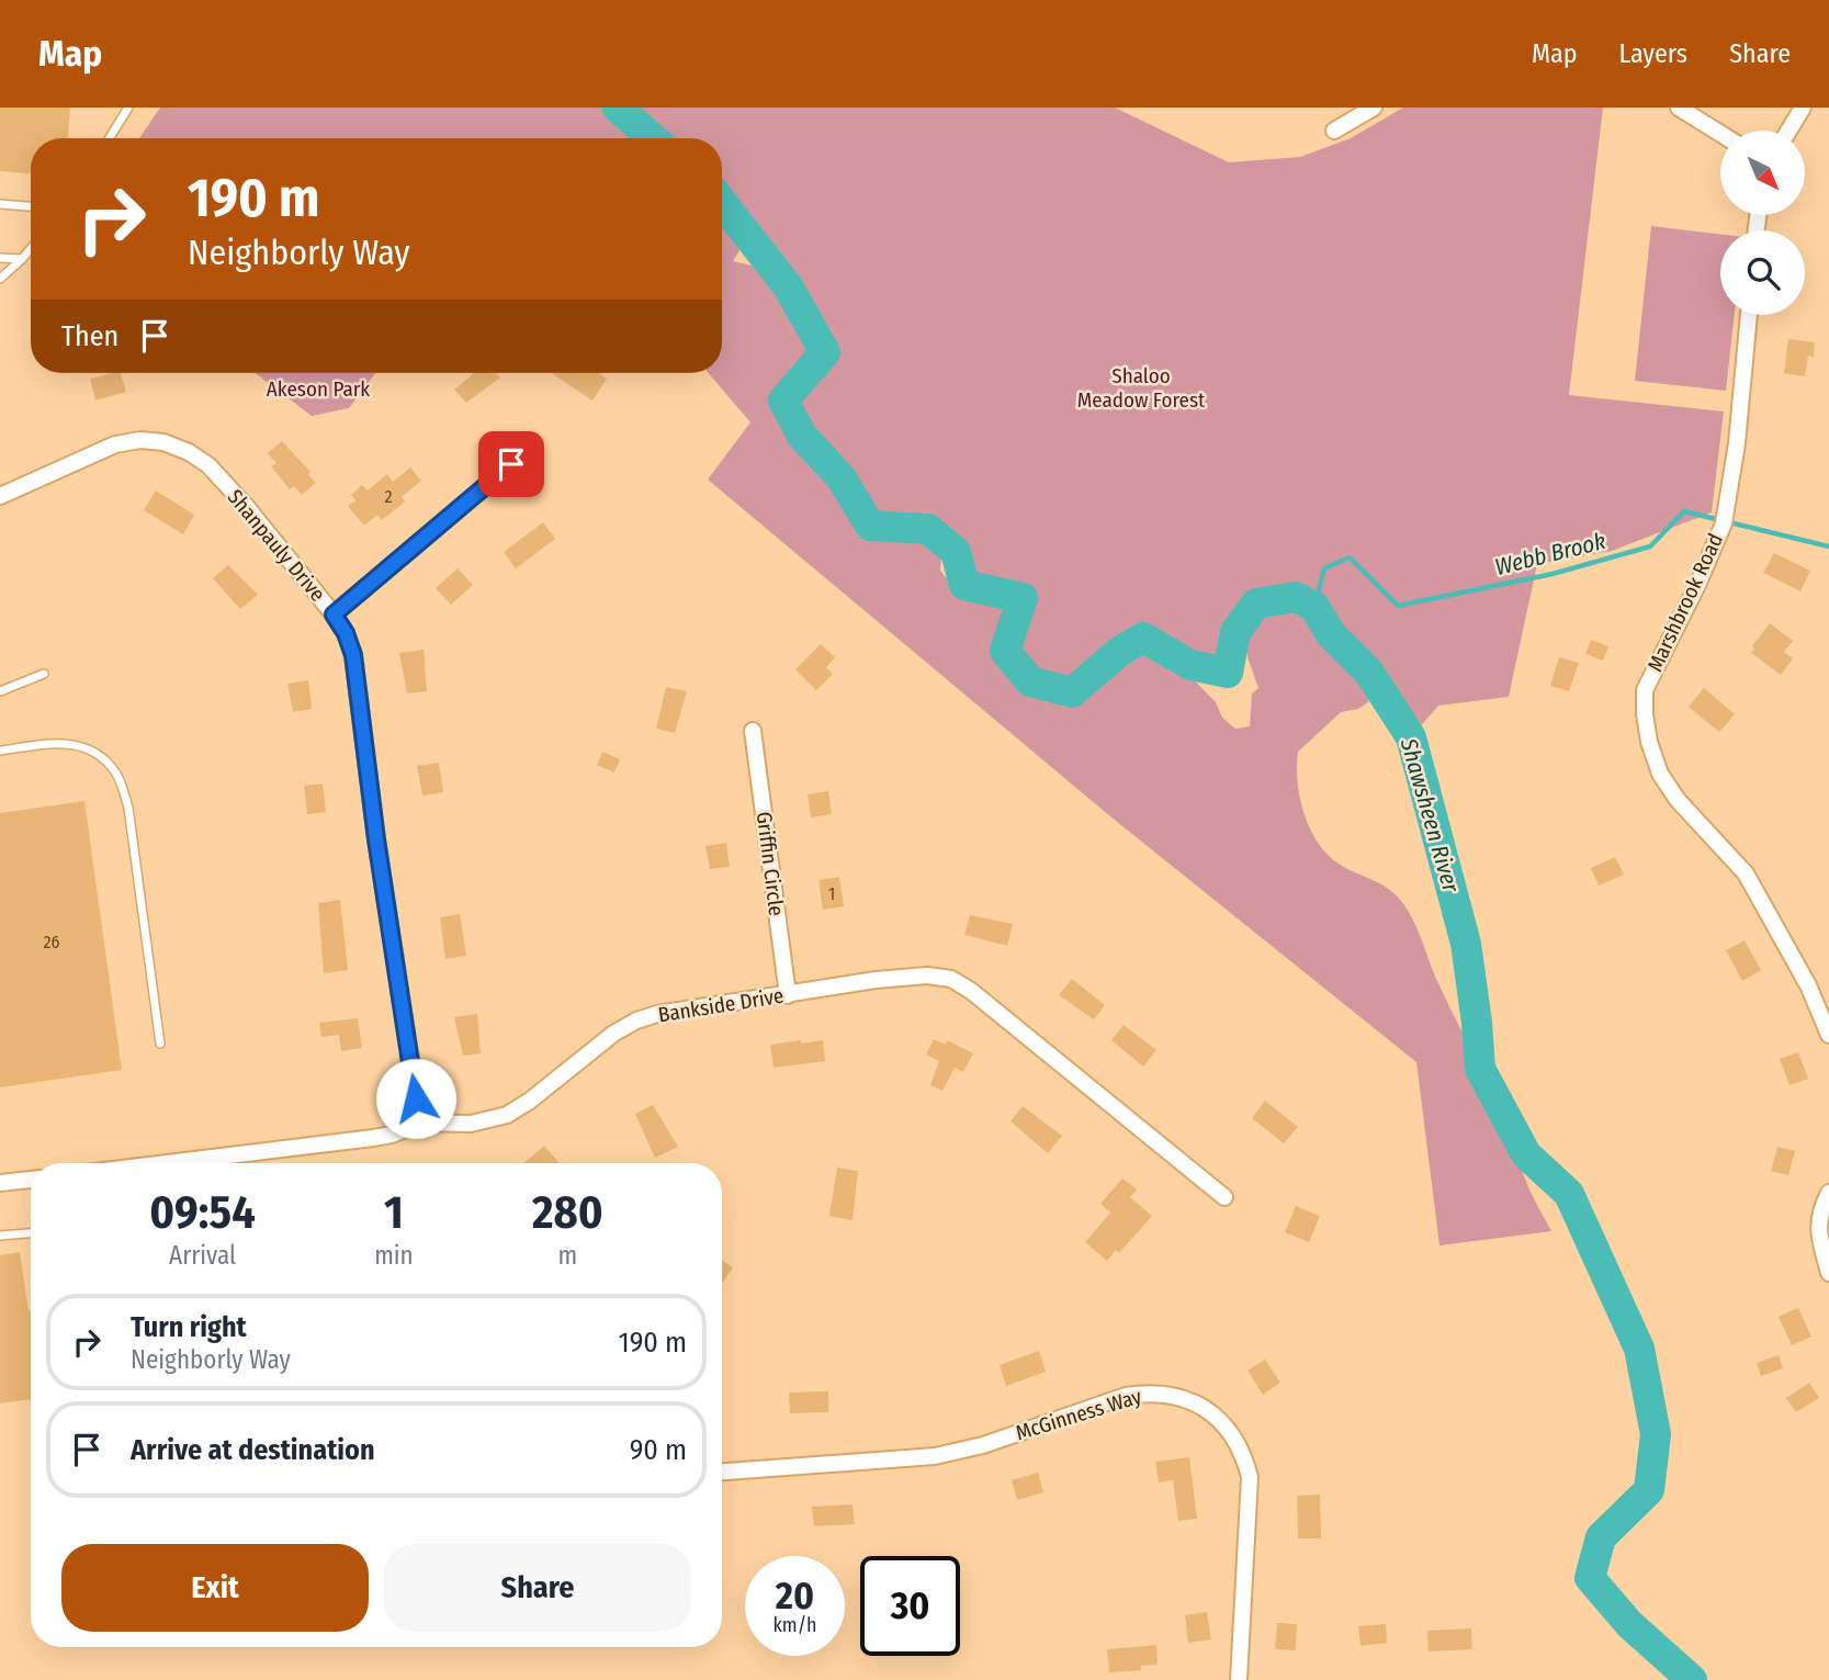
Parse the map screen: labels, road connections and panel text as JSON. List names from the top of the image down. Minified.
{"streets":{"street":["Shanpauly Drive","Marshbrook Road","Griffin Circle","Bankside Drive","McGinness Way"]},"crossings":[["Shanpauly Drive","Bankside Drive"],["Griffin Circle","Bankside Drive"]],"water":["Webb Brook","Shawsheen River"],"parks":["Shaloo Meadow Forest","Akeson Park"],"house_numbers":["2","1","26"],"north":"bottom right","page":{"header":"Map","nav":["Map","Layers","Share"],"turn":["190 m","Neighborly Way"],"then":"Then","eta":["09:54","Arrival","1","min","280","m"],"list":[{"name":"Turn right","note":"Neighborly Way","value":"190 m"},{"name":"Arrive at destination","value":"90 m"}],"buttons":["Exit","Share"],"speed":"20 km/h","limit":"30"}}
